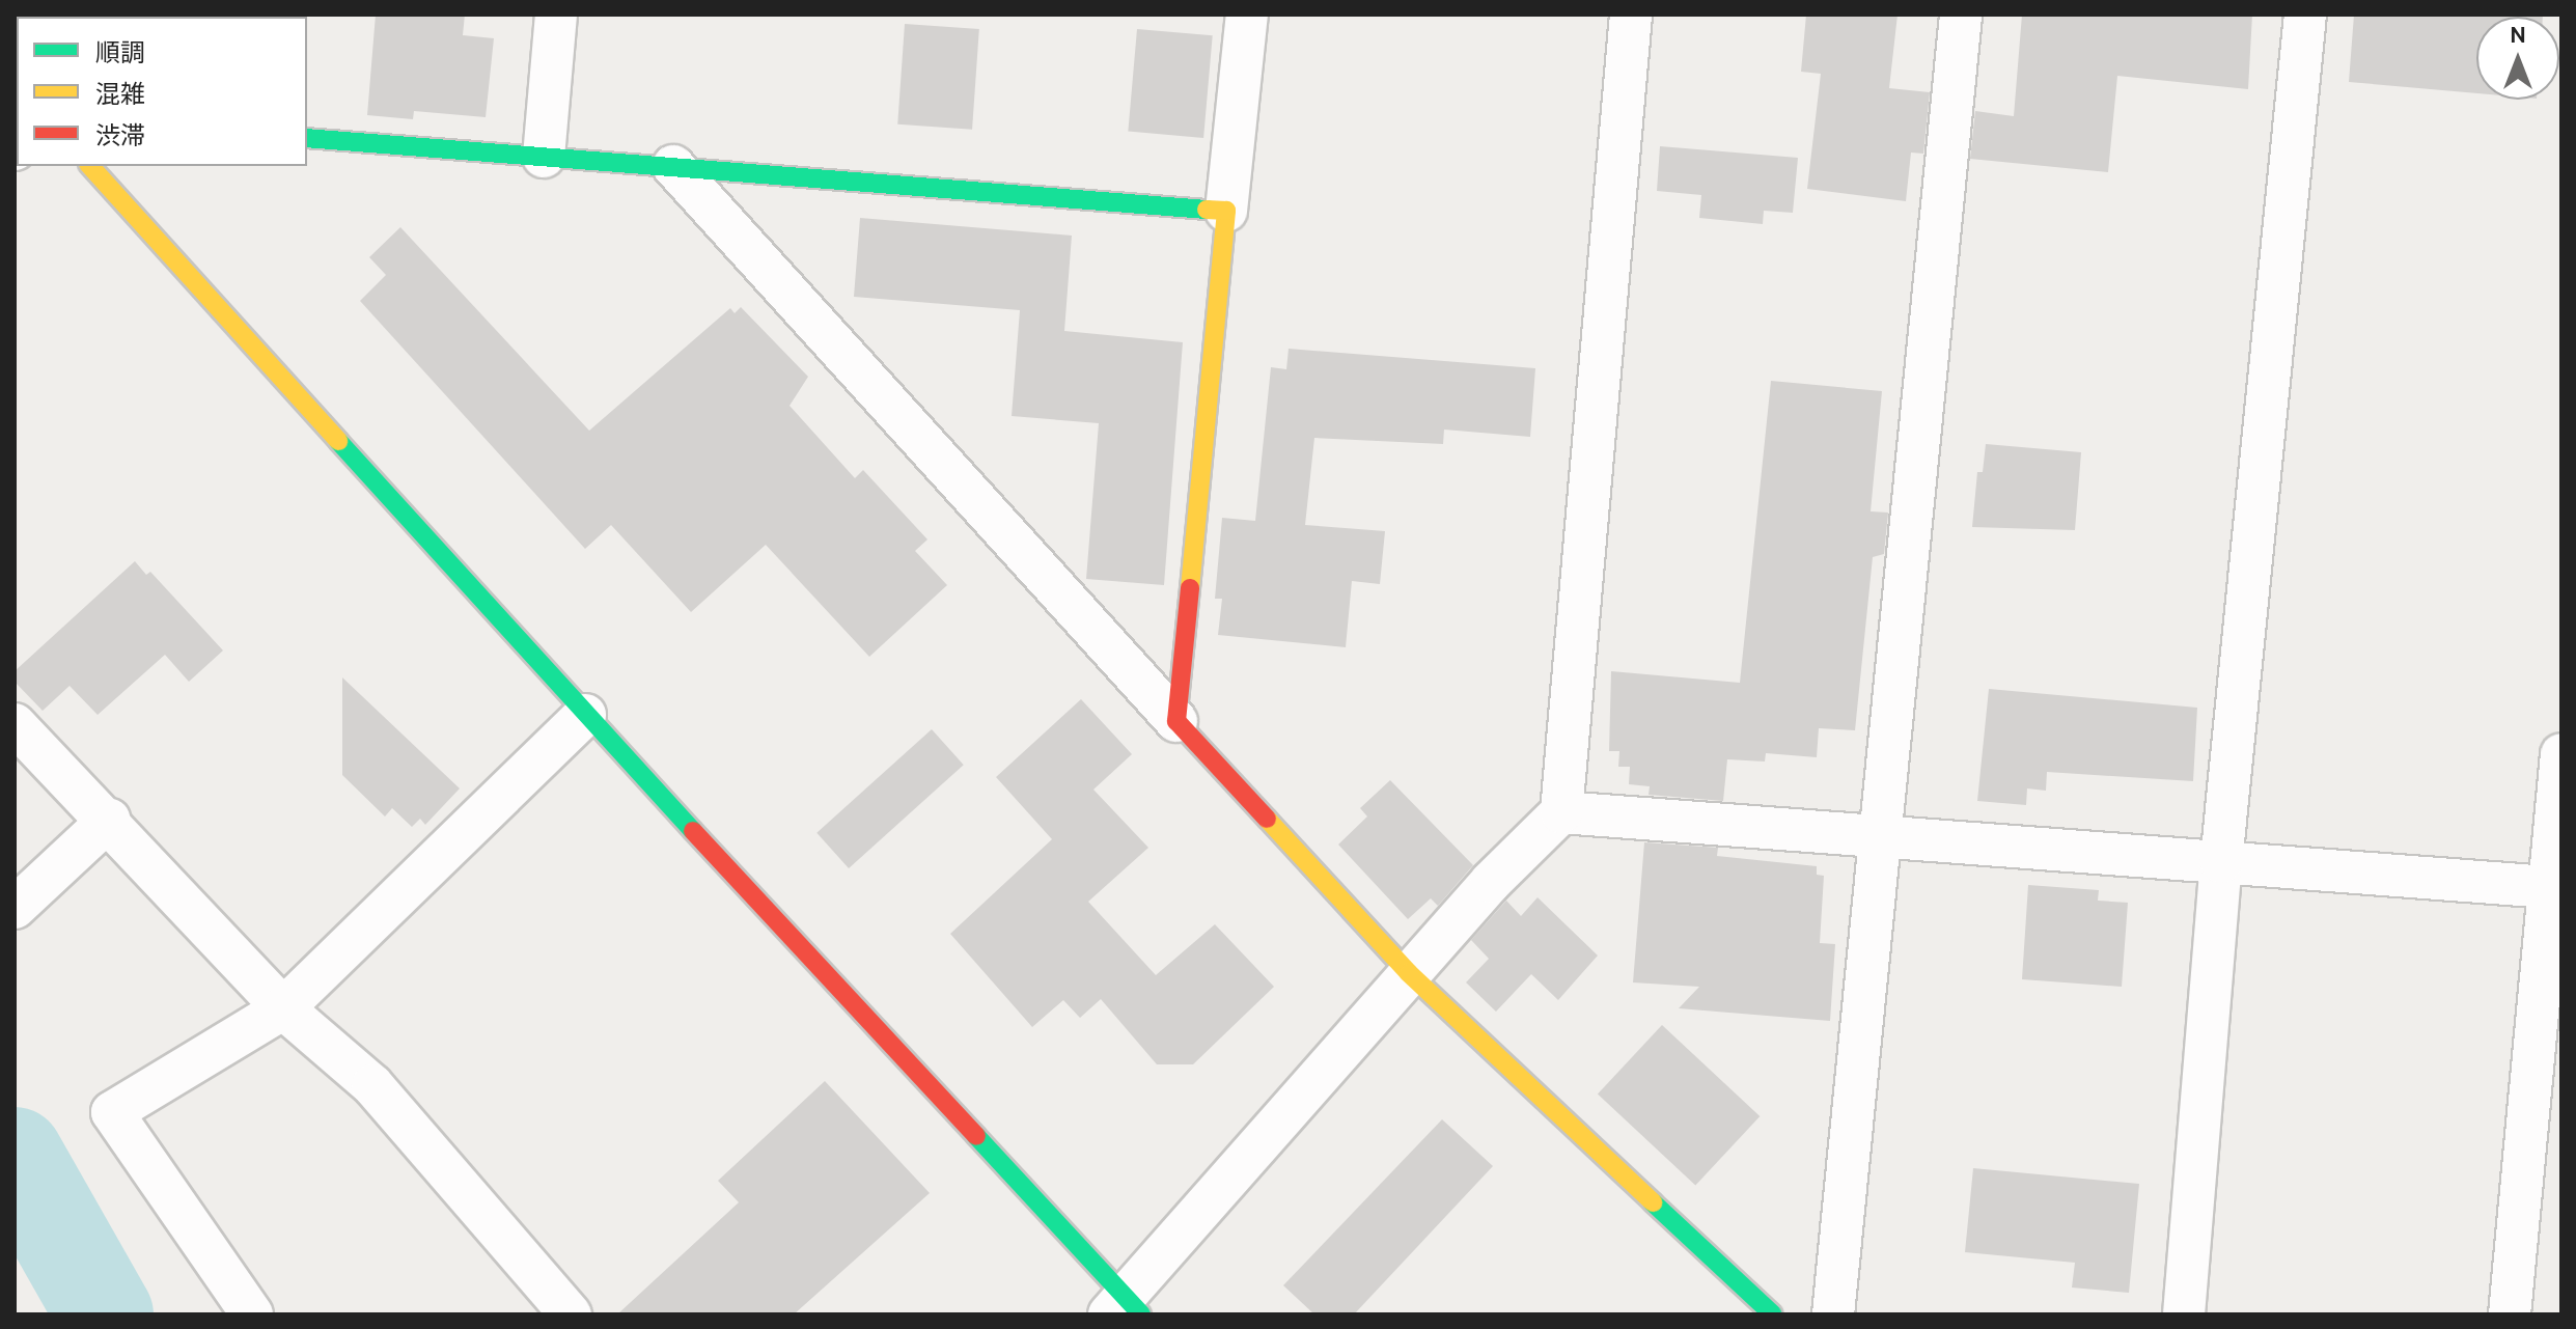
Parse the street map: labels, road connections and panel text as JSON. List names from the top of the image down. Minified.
{"legend":["順調","混雑","渋滞"],"north":"top"}
